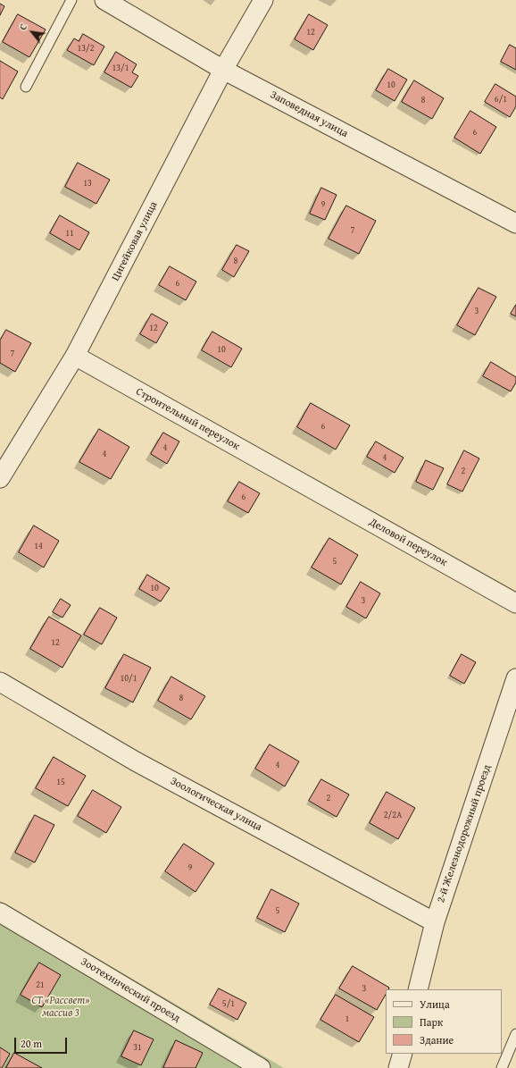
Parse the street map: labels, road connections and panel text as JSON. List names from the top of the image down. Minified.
{"streets":{"street":["Заповедная улица","Цигейковая улица","Строительный переулок","Деловой переулок","Зоологическая улица","2-й Железнодорожный проезд","Зоотехнический проезд"]},"crossings":[["Заповедная улица","Цигейковая улица"],["Цигейковая улица","Строительный переулок"],["Строительный переулок","Деловой переулок"],["Зоологическая улица","2-й Железнодорожный проезд"]],"parks":["СТ «Рассвет» массив 3"],"house_numbers":["12","13/2","13/1","10","6/1","8","6","13","9","7","11","8","6","3","12","10","7","6","4","4","4","2","6","14","5","10","3","12","10/1","8","4","15","2","2/2А","9","5","21","3","5/1","1","31"],"legend":["Улица","Парк","Здание"],"scale_bar":"20 m","north":"top left"}
